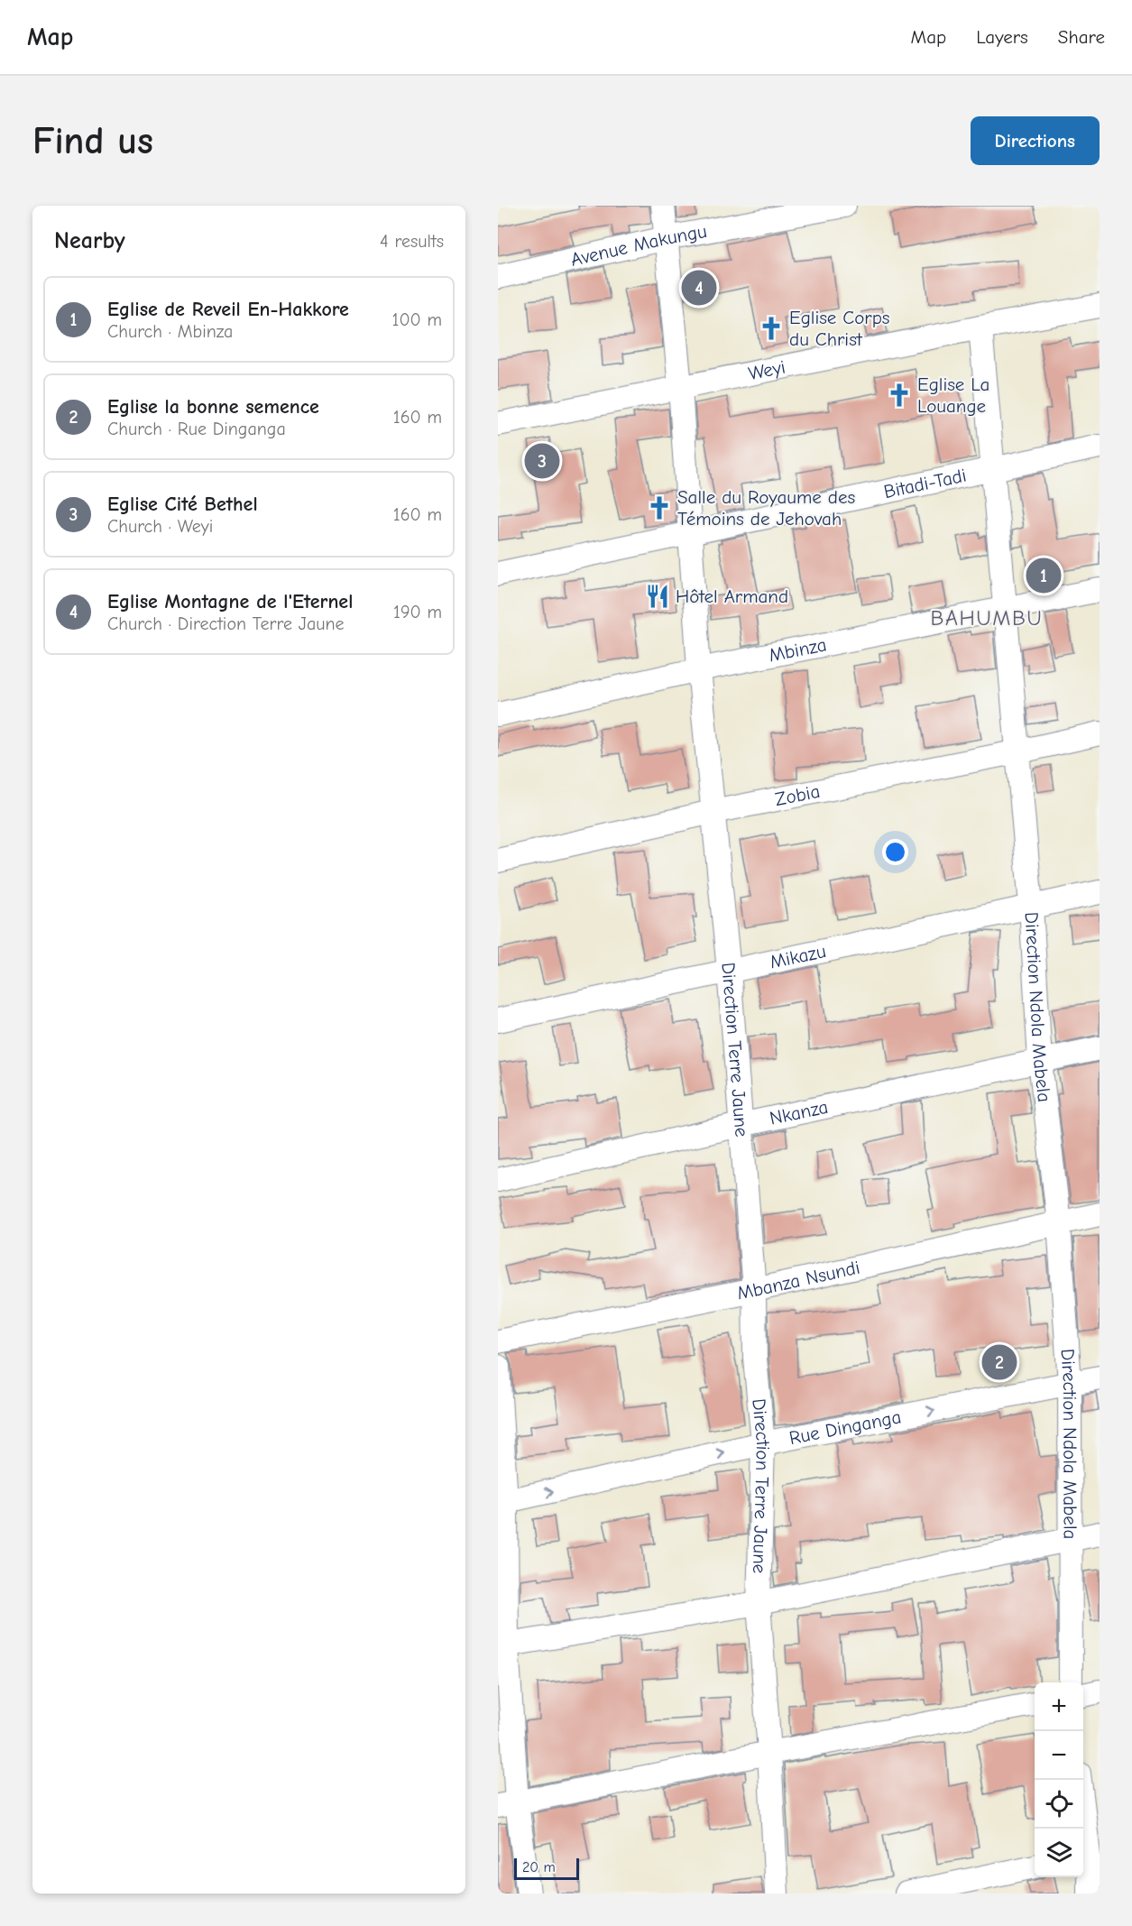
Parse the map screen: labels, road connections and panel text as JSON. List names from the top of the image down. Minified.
{"streets":{"street":["Avenue Makungu","Weyi","Bitadi-Tadi","Mbinza","Zobia","Mikazu","Direction Ndola Mabela","Direction Terre Jaune","Nkanza","Mbanza Nsundi","Rue Dinganga"]},"crossings":[["Avenue Makungu","Direction Terre Jaune"],["Weyi","Direction Ndola Mabela"],["Weyi","Direction Terre Jaune"],["Bitadi-Tadi","Direction Ndola Mabela"],["Bitadi-Tadi","Direction Terre Jaune"],["Mbinza","Direction Ndola Mabela"],["Mbinza","Direction Terre Jaune"],["Zobia","Direction Ndola Mabela"],["Zobia","Direction Terre Jaune"],["Mikazu","Direction Ndola Mabela"],["Mikazu","Direction Terre Jaune"],["Direction Ndola Mabela","Nkanza"],["Direction Ndola Mabela","Mbanza Nsundi"],["Direction Ndola Mabela","Rue Dinganga"],["Direction Terre Jaune","Nkanza"],["Direction Terre Jaune","Mbanza Nsundi"],["Direction Terre Jaune","Rue Dinganga"]],"districts":["BAHUMBU"],"places":{"church":["Eglise Corps du Christ","Eglise La Louange","Salle du Royaume des Témoins de Jehovah"],"restaurant":["Hôtel Armand"]},"scale_bar":"20 m","page":{"header":"Map","nav":["Map","Layers","Share"],"buttons":"Directions","title":"Find us","heading":["Nearby","4 results"],"pins":["4","3","1","2"],"list":[{"mark":"1","name":"Eglise de Reveil En-Hakkore","note":"Church · Mbinza","value":"100 m"},{"mark":"2","name":"Eglise la bonne semence","note":"Church · Rue Dinganga","value":"160 m"},{"mark":"3","name":"Eglise Cité Bethel","note":"Church · Weyi","value":"160 m"},{"mark":"4","name":"Eglise Montagne de l'Eternel","note":"Church · Direction Terre Jaune","value":"190 m"}],"map_buttons":["+","−"],"scale":"20 m"}}
